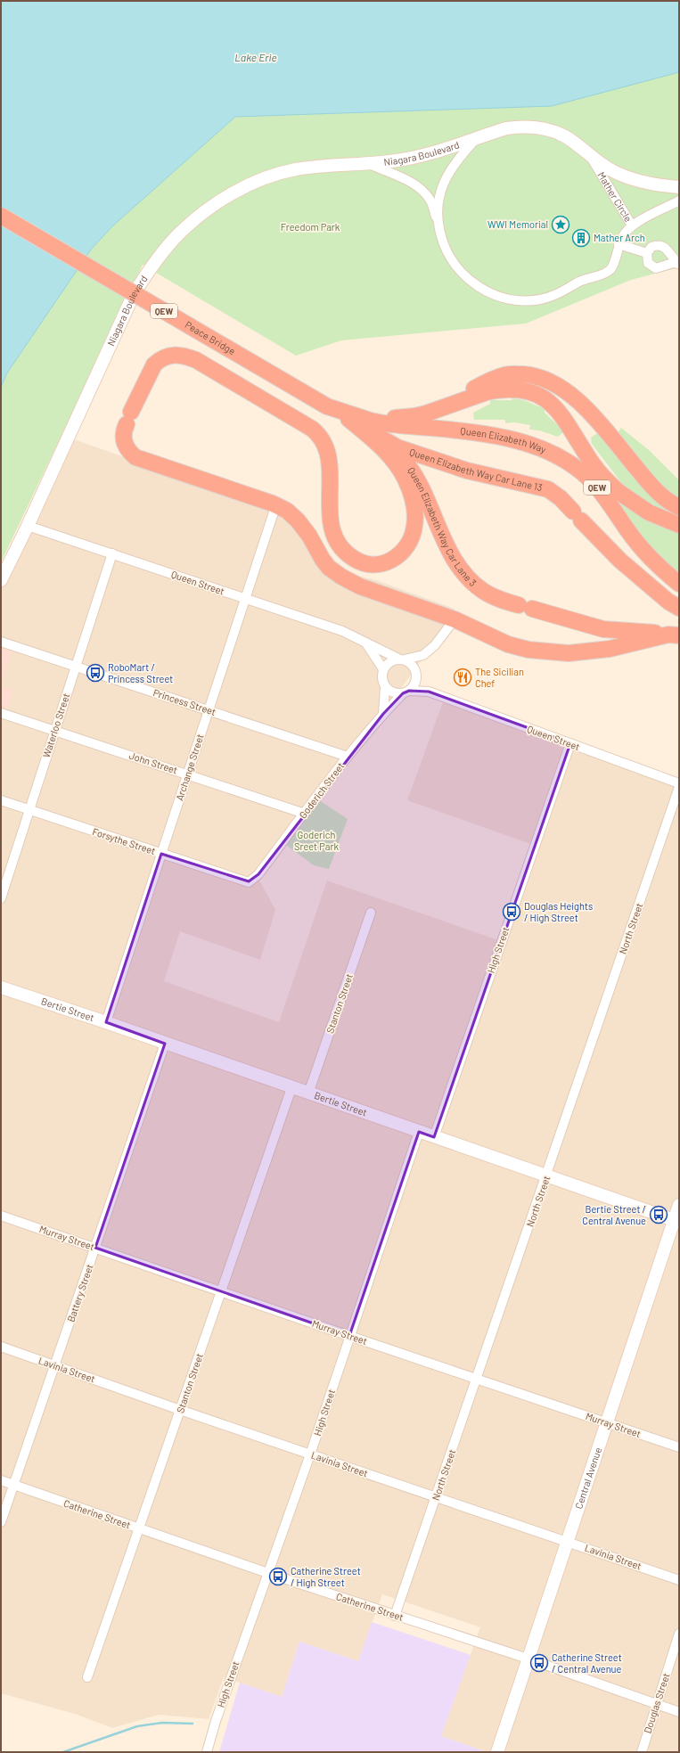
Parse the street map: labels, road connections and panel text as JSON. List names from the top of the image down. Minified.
{"streets":{"highway":["QEW","Peace Bridge","Queen Elizabeth Way","Queen Elizabeth Way Car Lane 13","Queen Elizabeth Way Car Lane 3"],"main road":["Niagara Boulevard","Mather Circle","Bertie Street","Central Avenue"],"street":["Queen Street","Princess Street","Waterloo Street","John Street","Archange Street","Goderich Street","Forsythe Street","North Street","High Street","Stanton Street","Murray Street","Battery Street","Lavinia Street","Catherine Street","Douglas Street"]},"crossings":[["Niagara Boulevard","Mather Circle"],["Niagara Boulevard","Queen Street"],["QEW","Queen Elizabeth Way Car Lane 3"],["Peace Bridge","Queen Elizabeth Way"],["Queen Elizabeth Way","Queen Elizabeth Way Car Lane 13"],["Queen Elizabeth Way","Queen Elizabeth Way Car Lane 3"],["Queen Elizabeth Way Car Lane 13","Queen Elizabeth Way Car Lane 3"],["Queen Street","Waterloo Street"],["Queen Street","Archange Street"],["Queen Street","Goderich Street"],["Queen Street","High Street"],["Princess Street","Waterloo Street"],["Princess Street","Archange Street"],["Princess Street","Goderich Street"],["Waterloo Street","John Street"],["Waterloo Street","Forsythe Street"],["John Street","Archange Street"],["John Street","Goderich Street"],["Archange Street","Forsythe Street"],["Archange Street","Bertie Street"],["Goderich Street","Forsythe Street"],["North Street","Bertie Street"],["North Street","Murray Street"],["North Street","Lavinia Street"],["North Street","Catherine Street"],["High Street","Bertie Street"],["High Street","Murray Street"],["High Street","Lavinia Street"],["High Street","Catherine Street"],["Stanton Street","Bertie Street"],["Stanton Street","Murray Street"],["Stanton Street","Lavinia Street"],["Stanton Street","Catherine Street"],["Bertie Street","Battery Street"],["Bertie Street","Central Avenue"],["Murray Street","Battery Street"],["Murray Street","Central Avenue"],["Battery Street","Lavinia Street"],["Battery Street","Catherine Street"],["Lavinia Street","Central Avenue"],["Central Avenue","Catherine Street"],["Catherine Street","Douglas Street"]],"water":["Lake Erie"],"parks":["Freedom Park","Goderich Sreet Park"],"places":{"place":["WWI Memorial"],"building":["Mather Arch"],"bus stop":["RoboMart / Princess Street","Douglas Heights / High Street","Bertie Street / Central Avenue","Catherine Street / High Street","Catherine Street / Central Avenue"],"restaurant":["The Sicilian Chef"]}}
